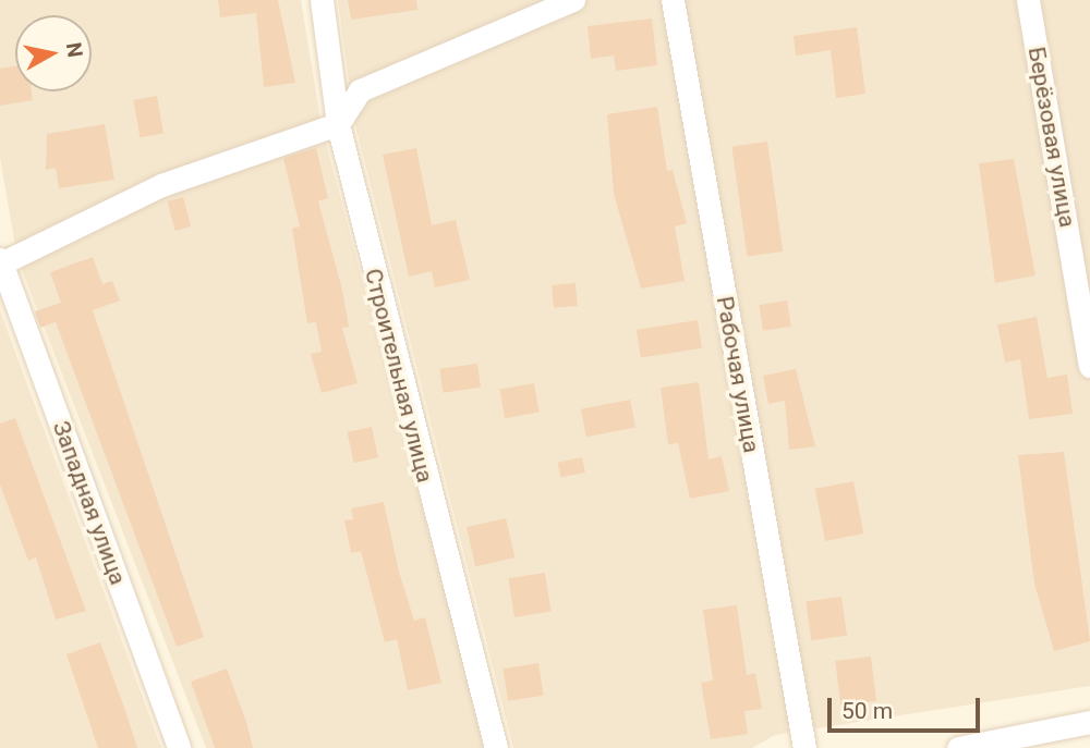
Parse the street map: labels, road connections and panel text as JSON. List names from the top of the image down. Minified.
{"streets":{"street":["Берёзовая улица","Рабочая улица","Строительная улица","Западная улица"]},"scale_bar":"50 m","north":"right"}
